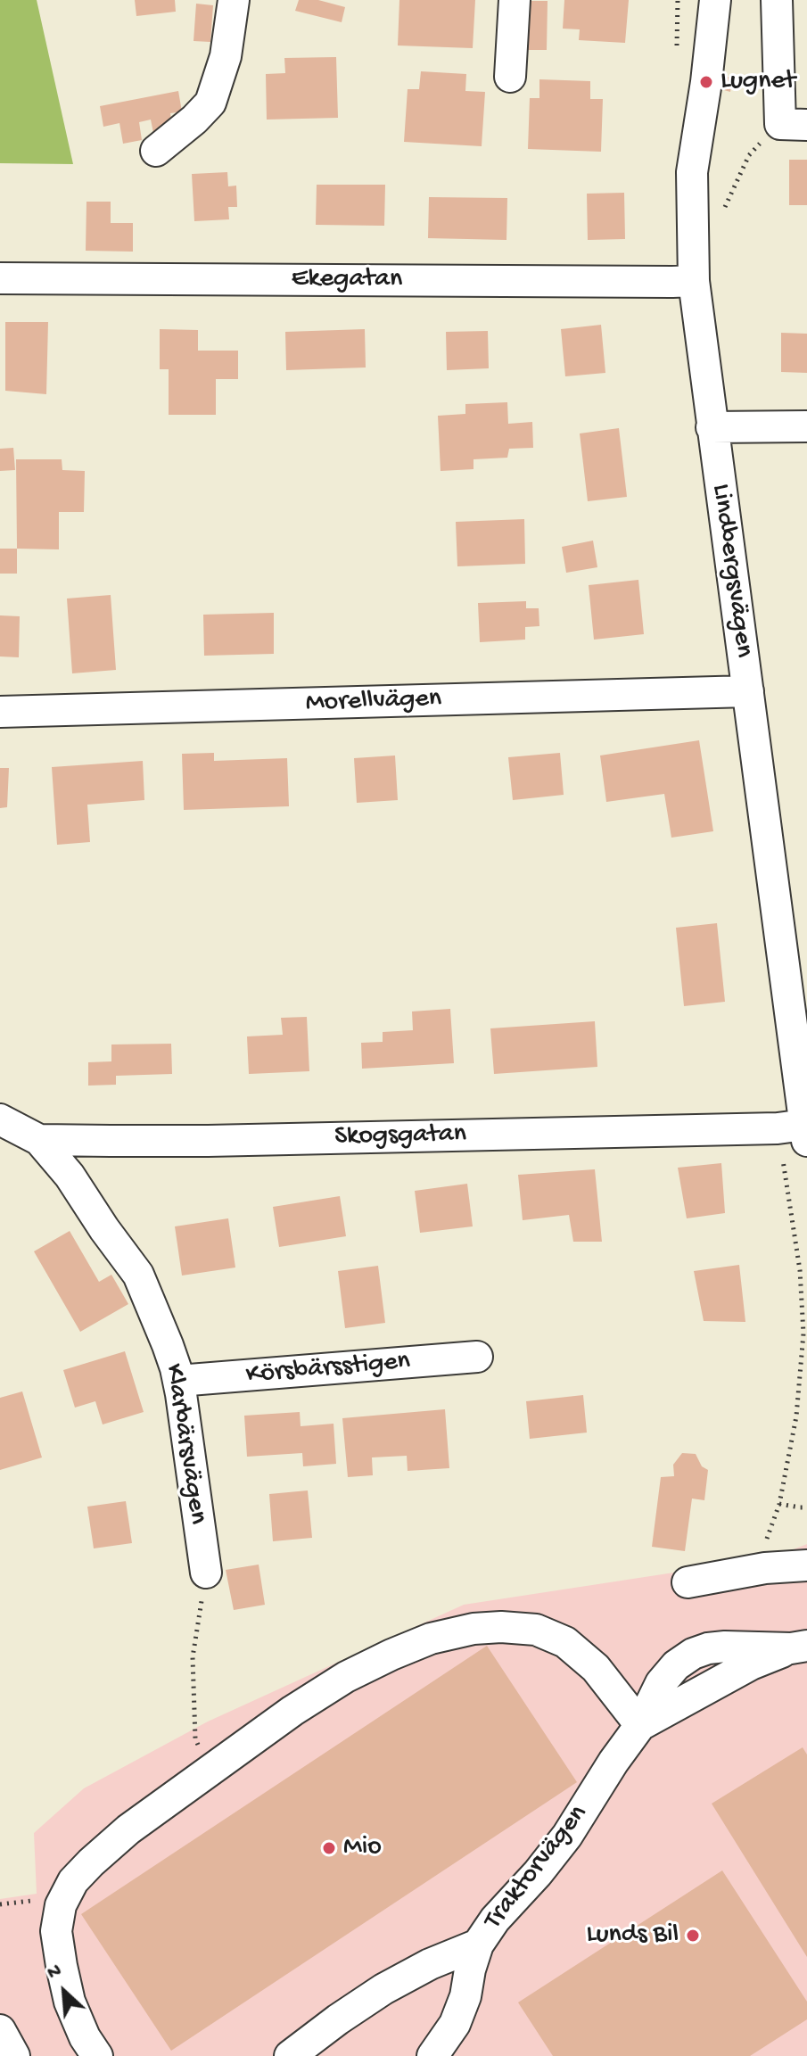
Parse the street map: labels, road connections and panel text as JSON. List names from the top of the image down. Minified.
{"streets":{"street":["Ekegatan","Lindbergsvägen","Morellvägen","Skogsgatan","Körsbärsstigen","Klarbärsvägen","Traktorvägen"]},"crossings":[["Ekegatan","Lindbergsvägen"],["Lindbergsvägen","Morellvägen"],["Lindbergsvägen","Skogsgatan"],["Skogsgatan","Klarbärsvägen"],["Körsbärsstigen","Klarbärsvägen"]],"places":["Lugnet","Mio","Lunds Bil"],"north":"top left"}
